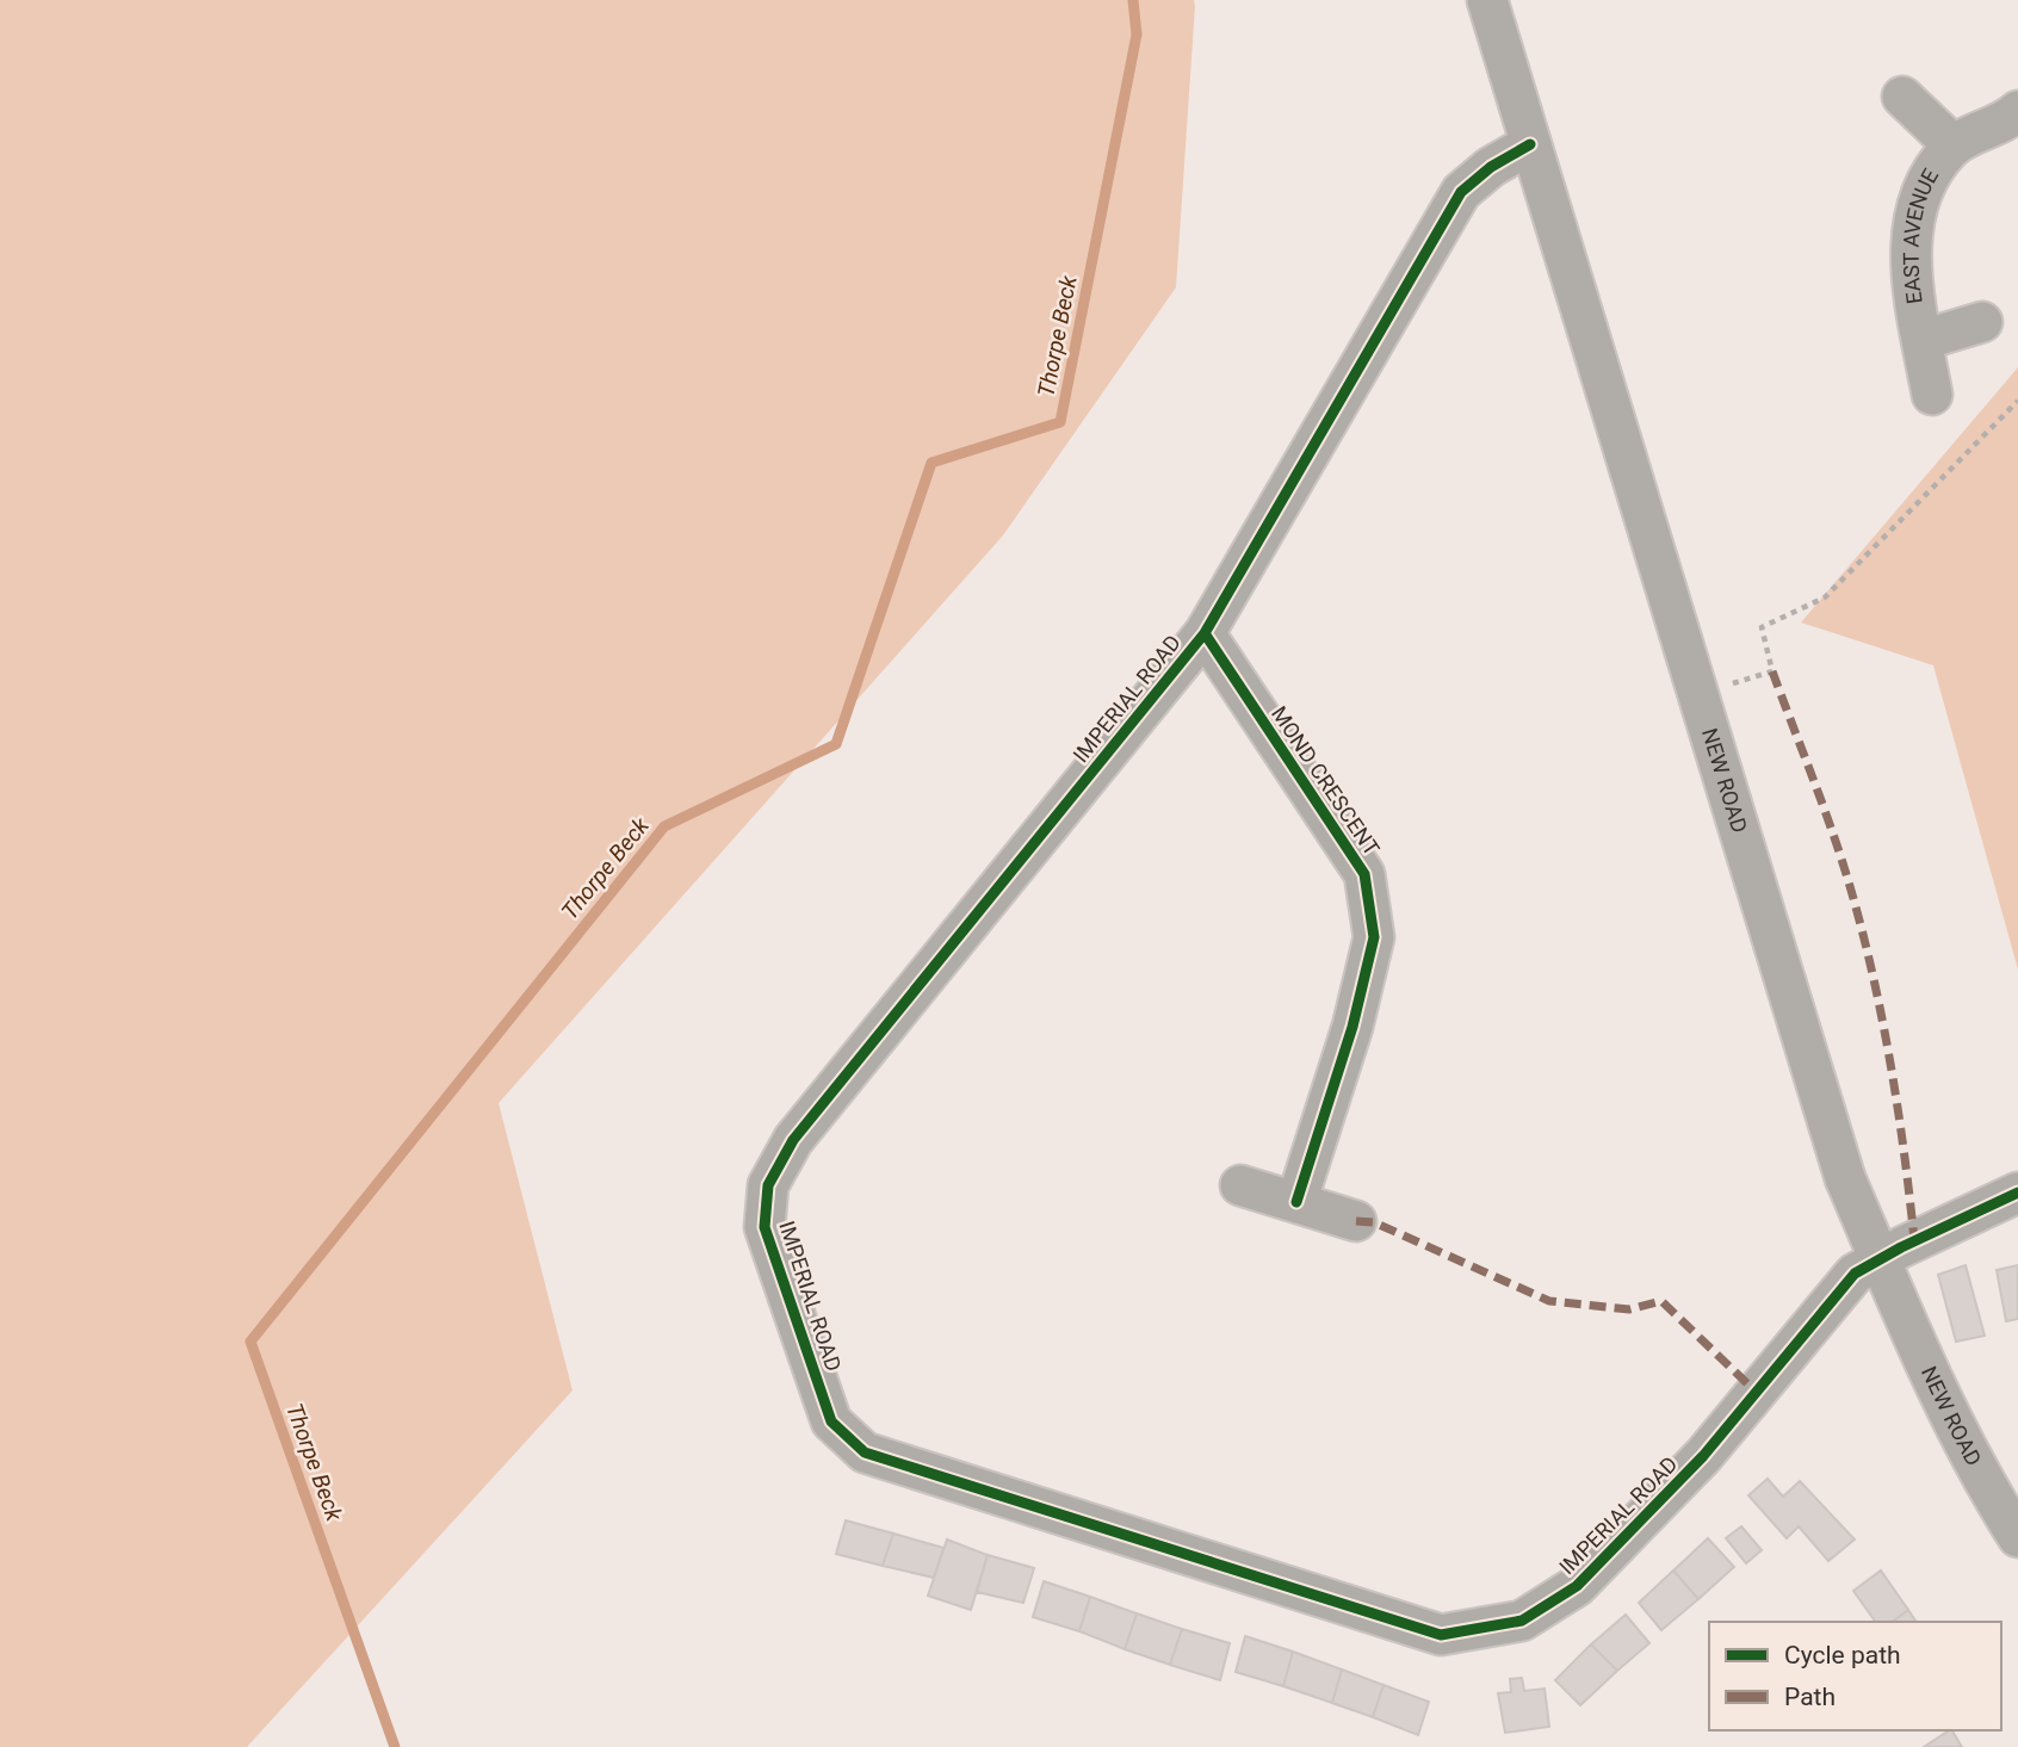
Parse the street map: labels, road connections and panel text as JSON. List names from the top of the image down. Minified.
{"streets":{"street":["EAST AVENUE","IMPERIAL ROAD","NEW ROAD","MOND CRESCENT"]},"crossings":[["IMPERIAL ROAD","NEW ROAD"],["IMPERIAL ROAD","MOND CRESCENT"]],"water":["Thorpe Beck"],"legend":["Cycle path","Path"]}
